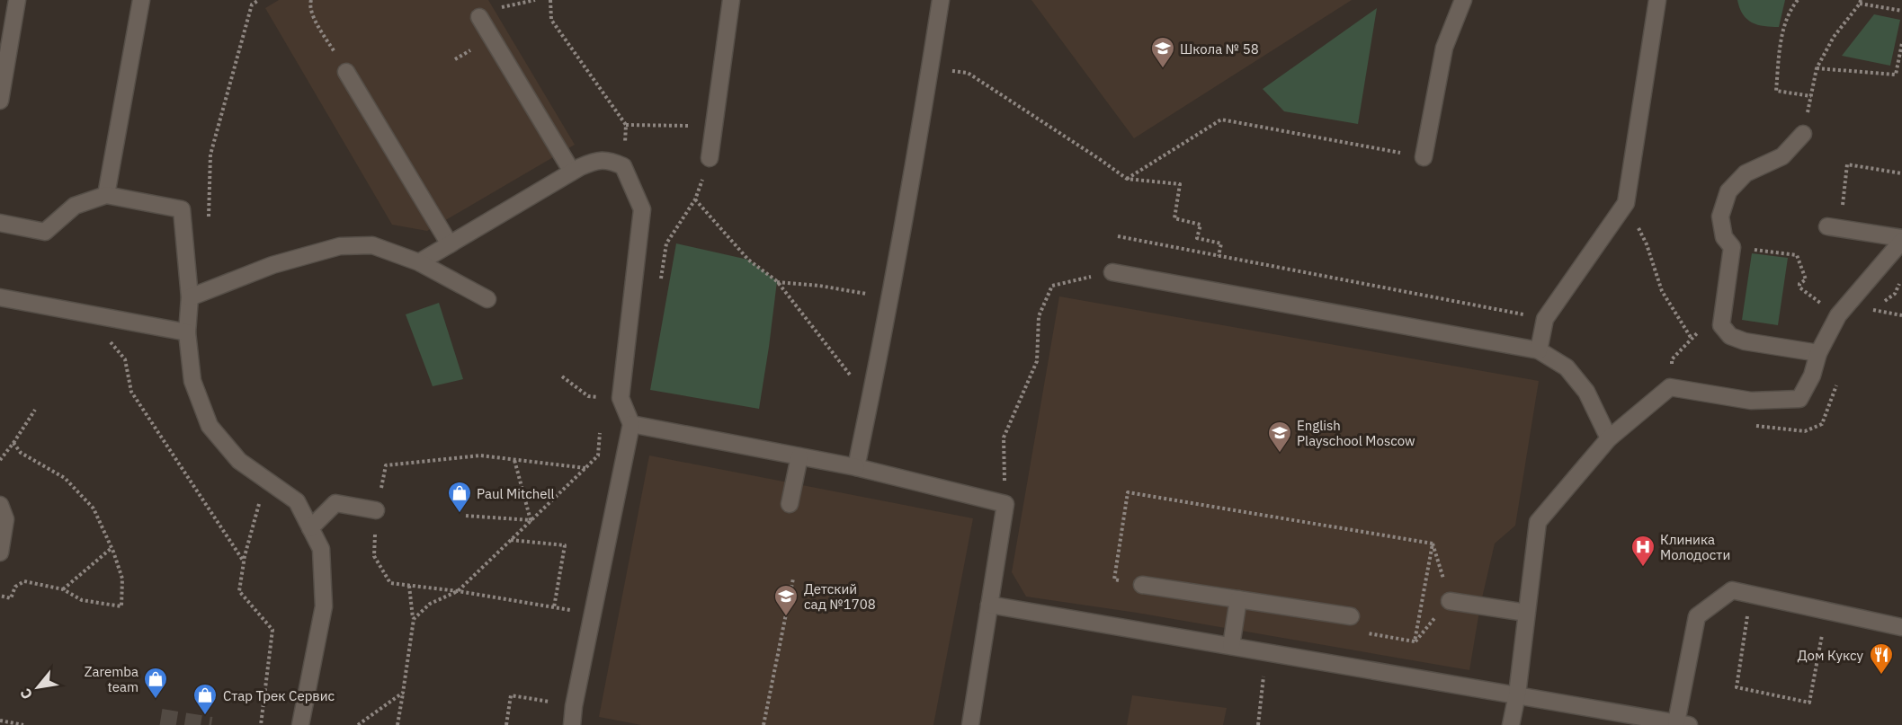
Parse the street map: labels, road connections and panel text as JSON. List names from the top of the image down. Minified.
{"places":{"school or university":["Школа № 58","English Playschool Moscow","Детский сад №1708"],"shop":["Paul Mitchell","Zaremba team","Стар Трек Сервис"],"hospital":["Клиника Молодости"],"restaurant":["Дом Куксу"]},"north":"bottom left"}
